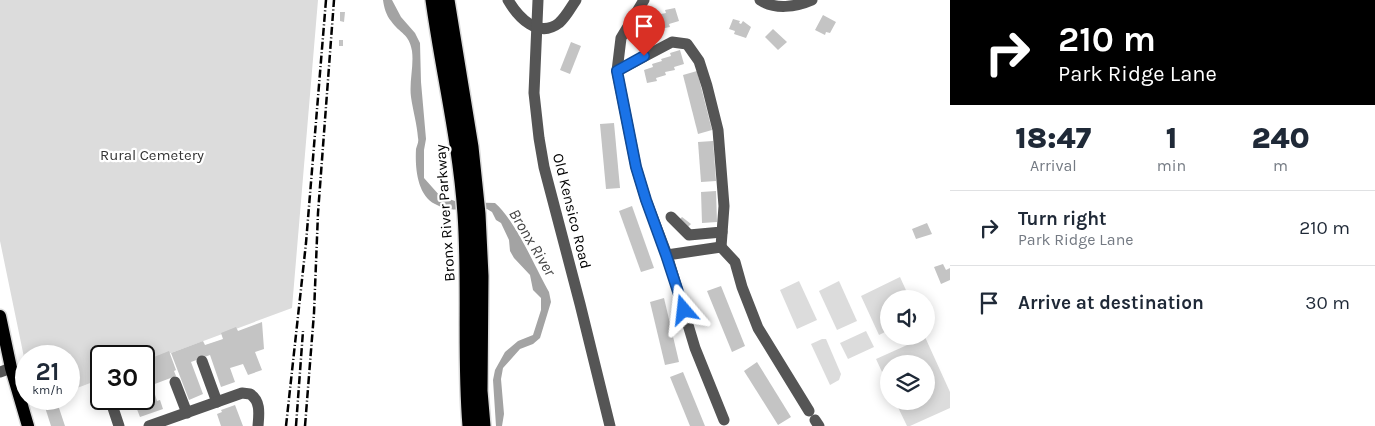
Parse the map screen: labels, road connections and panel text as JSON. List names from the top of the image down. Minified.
{"streets":{"highway":["Bronx River Parkway"],"street":["Old Kensico Road"]},"water":["Bronx River"],"parks":["Rural Cemetery"],"page":{"turn":["210 m","Park Ridge Lane"],"eta":["18:47","Arrival","1","min","240","m"],"list":[{"name":"Turn right","note":"Park Ridge Lane","value":"210 m"},{"name":"Arrive at destination","value":"30 m"}],"speed":"21 km/h","limit":"30"}}
